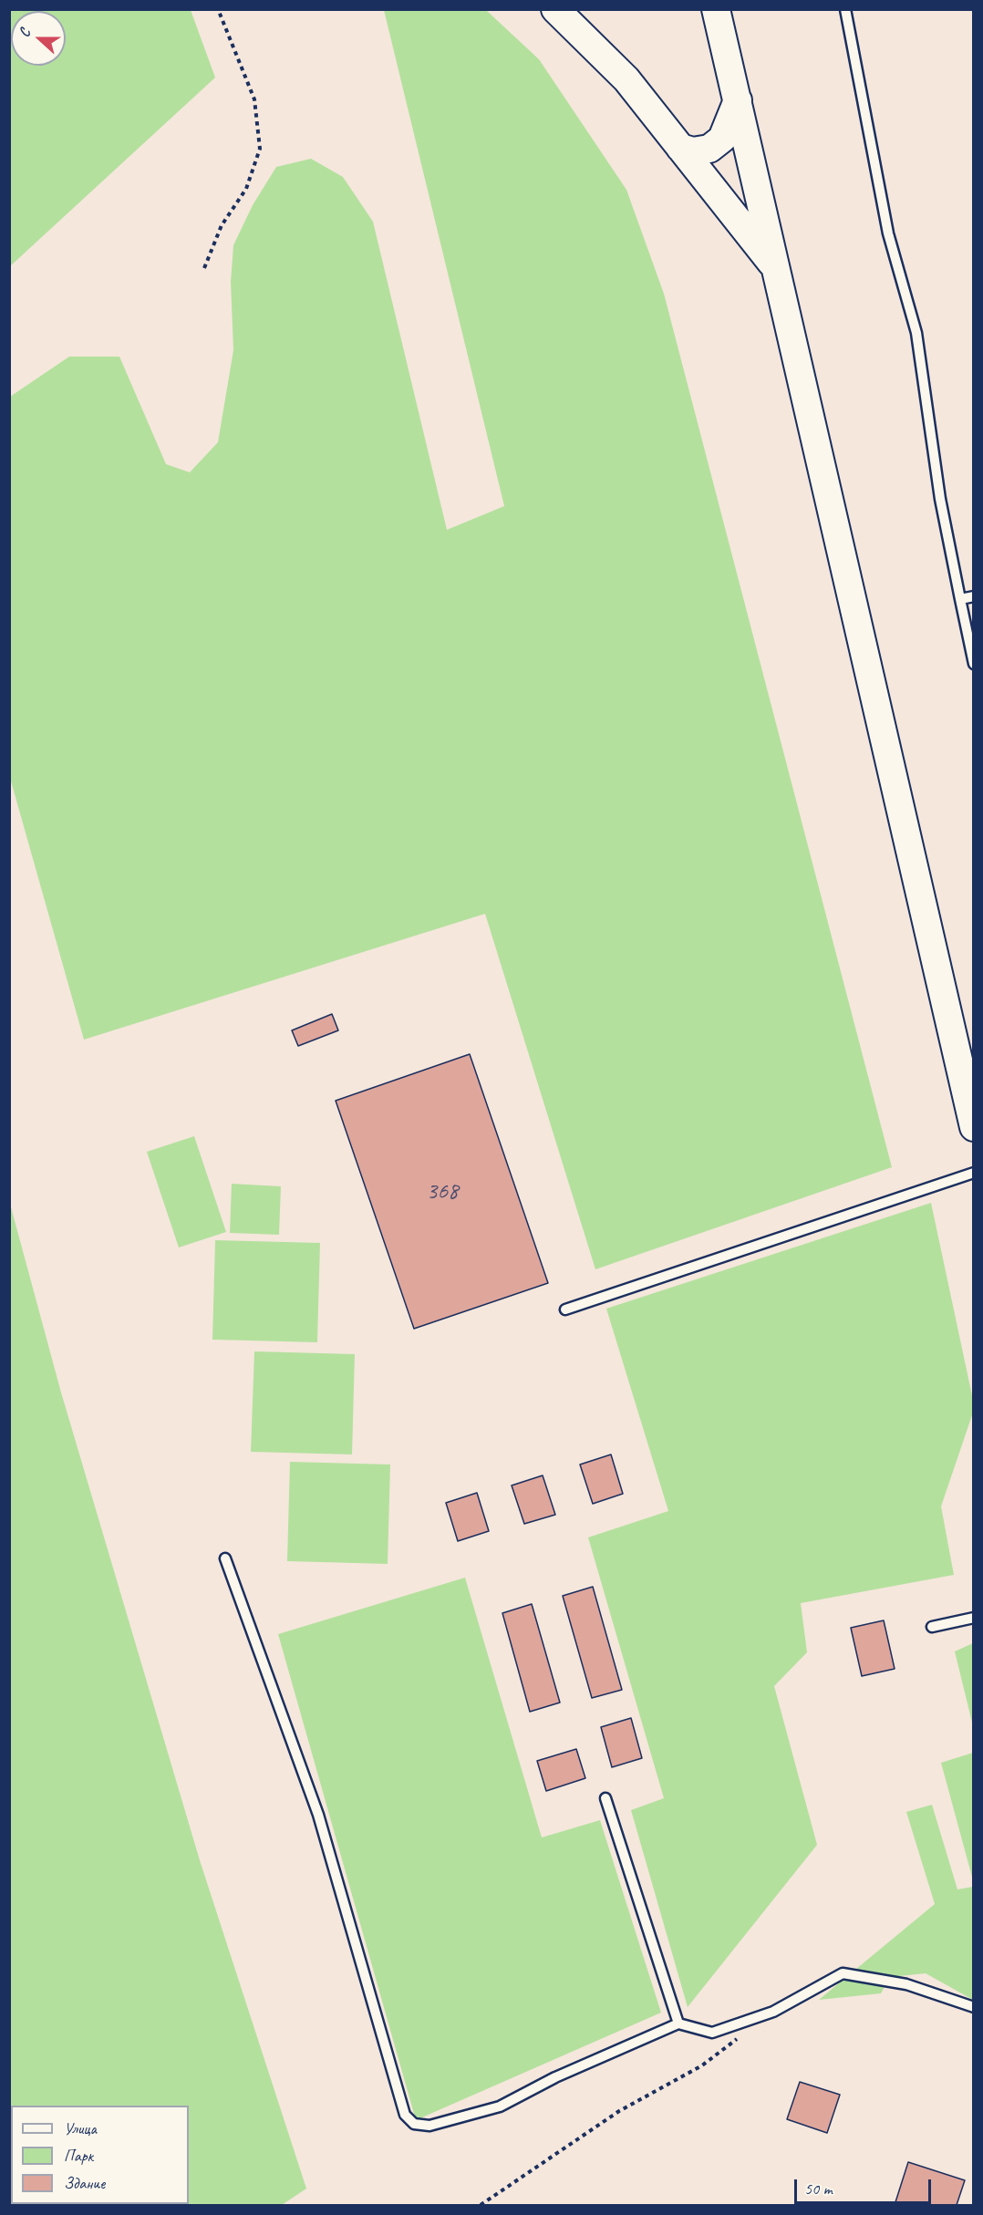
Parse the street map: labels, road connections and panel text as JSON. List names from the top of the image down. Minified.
{"house_numbers":["368"],"legend":["Улица","Парк","Здание"],"scale_bar":"50 m","north":"left"}
